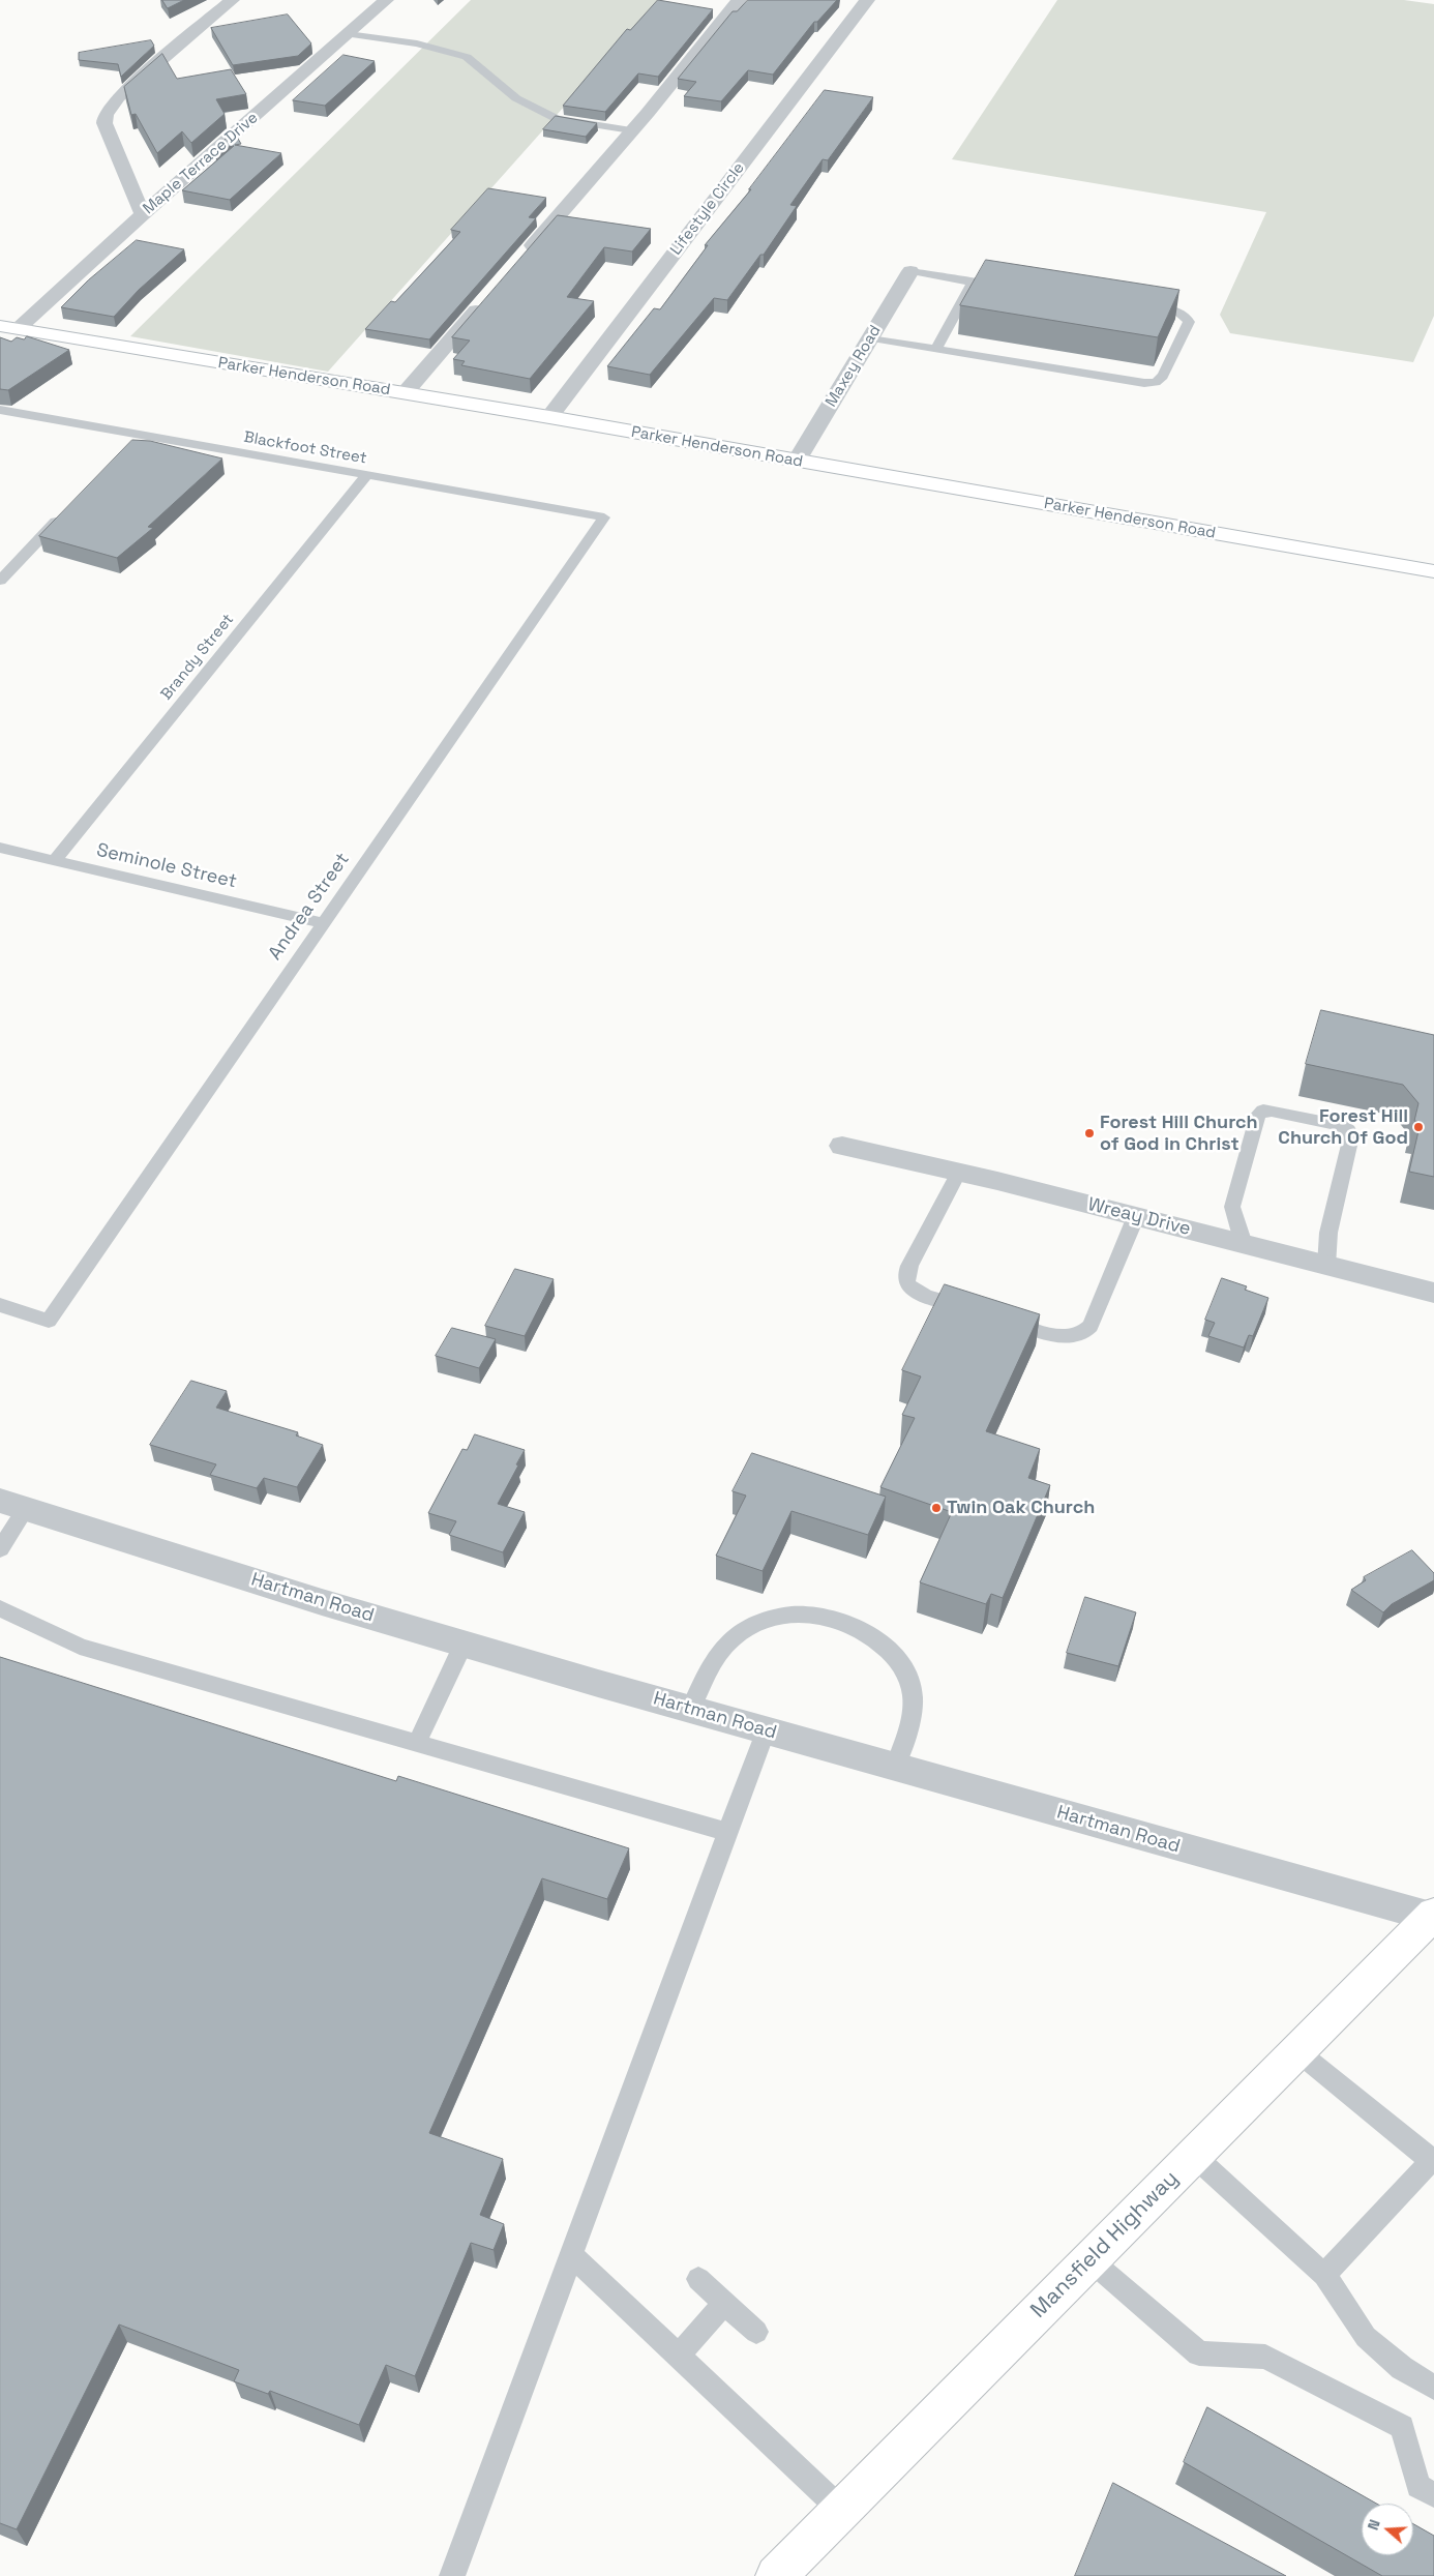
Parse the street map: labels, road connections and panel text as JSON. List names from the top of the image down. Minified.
{"streets":{"street":["Maple Terrace Drive","Lifestyle Circle","Maxey Road","Parker Henderson Road","Wreay Drive","Hartman Road","Mansfield Highway"],"lane":["Blackfoot Street","Brandy Street","Seminole Street","Andrea Street"]},"crossings":[["Maple Terrace Drive","Parker Henderson Road"],["Lifestyle Circle","Parker Henderson Road"],["Maxey Road","Parker Henderson Road"],["Blackfoot Street","Brandy Street"],["Blackfoot Street","Andrea Street"],["Brandy Street","Seminole Street"],["Seminole Street","Andrea Street"],["Hartman Road","Mansfield Highway"]],"places":["Forest Hill Church Of God","Forest Hill Church of God in Christ","Twin Oak Church"],"north":"left"}
